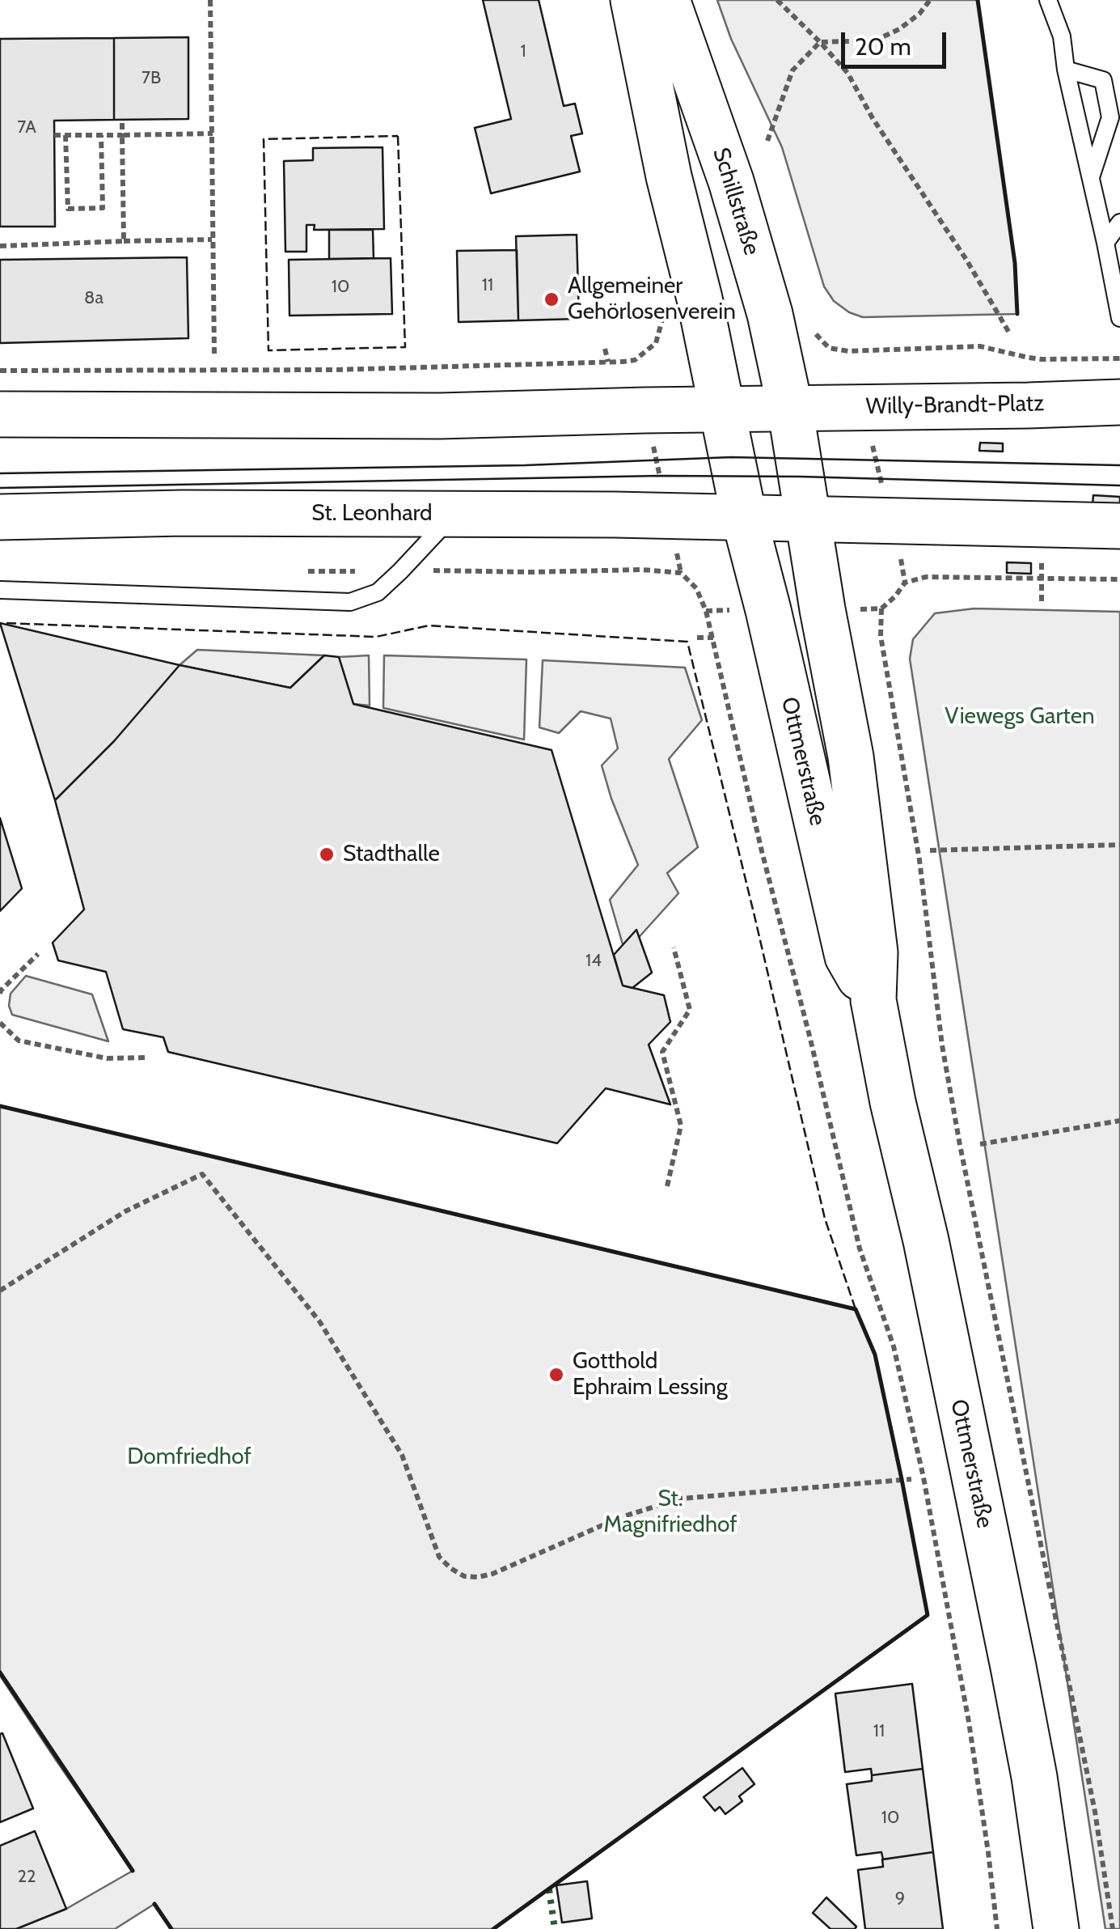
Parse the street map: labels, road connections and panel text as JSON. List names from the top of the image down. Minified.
{"streets":{"main road":["Schillstraße","Willy-Brandt-Platz","St. Leonhard","Ottmerstraße"]},"crossings":[["Schillstraße","Willy-Brandt-Platz"],["Schillstraße","St. Leonhard"],["Schillstraße","Ottmerstraße"],["Willy-Brandt-Platz","Ottmerstraße"],["St. Leonhard","Ottmerstraße"]],"parks":["Viewegs Garten","Domfriedhof","St. Magnifriedhof"],"places":["Allgemeiner Gehörlosenverein","Stadthalle","Gotthold Ephraim Lessing"],"house_numbers":["1","7B","7A","11","10","8a","14","11","10","22","9"],"scale_bar":"20 m"}
